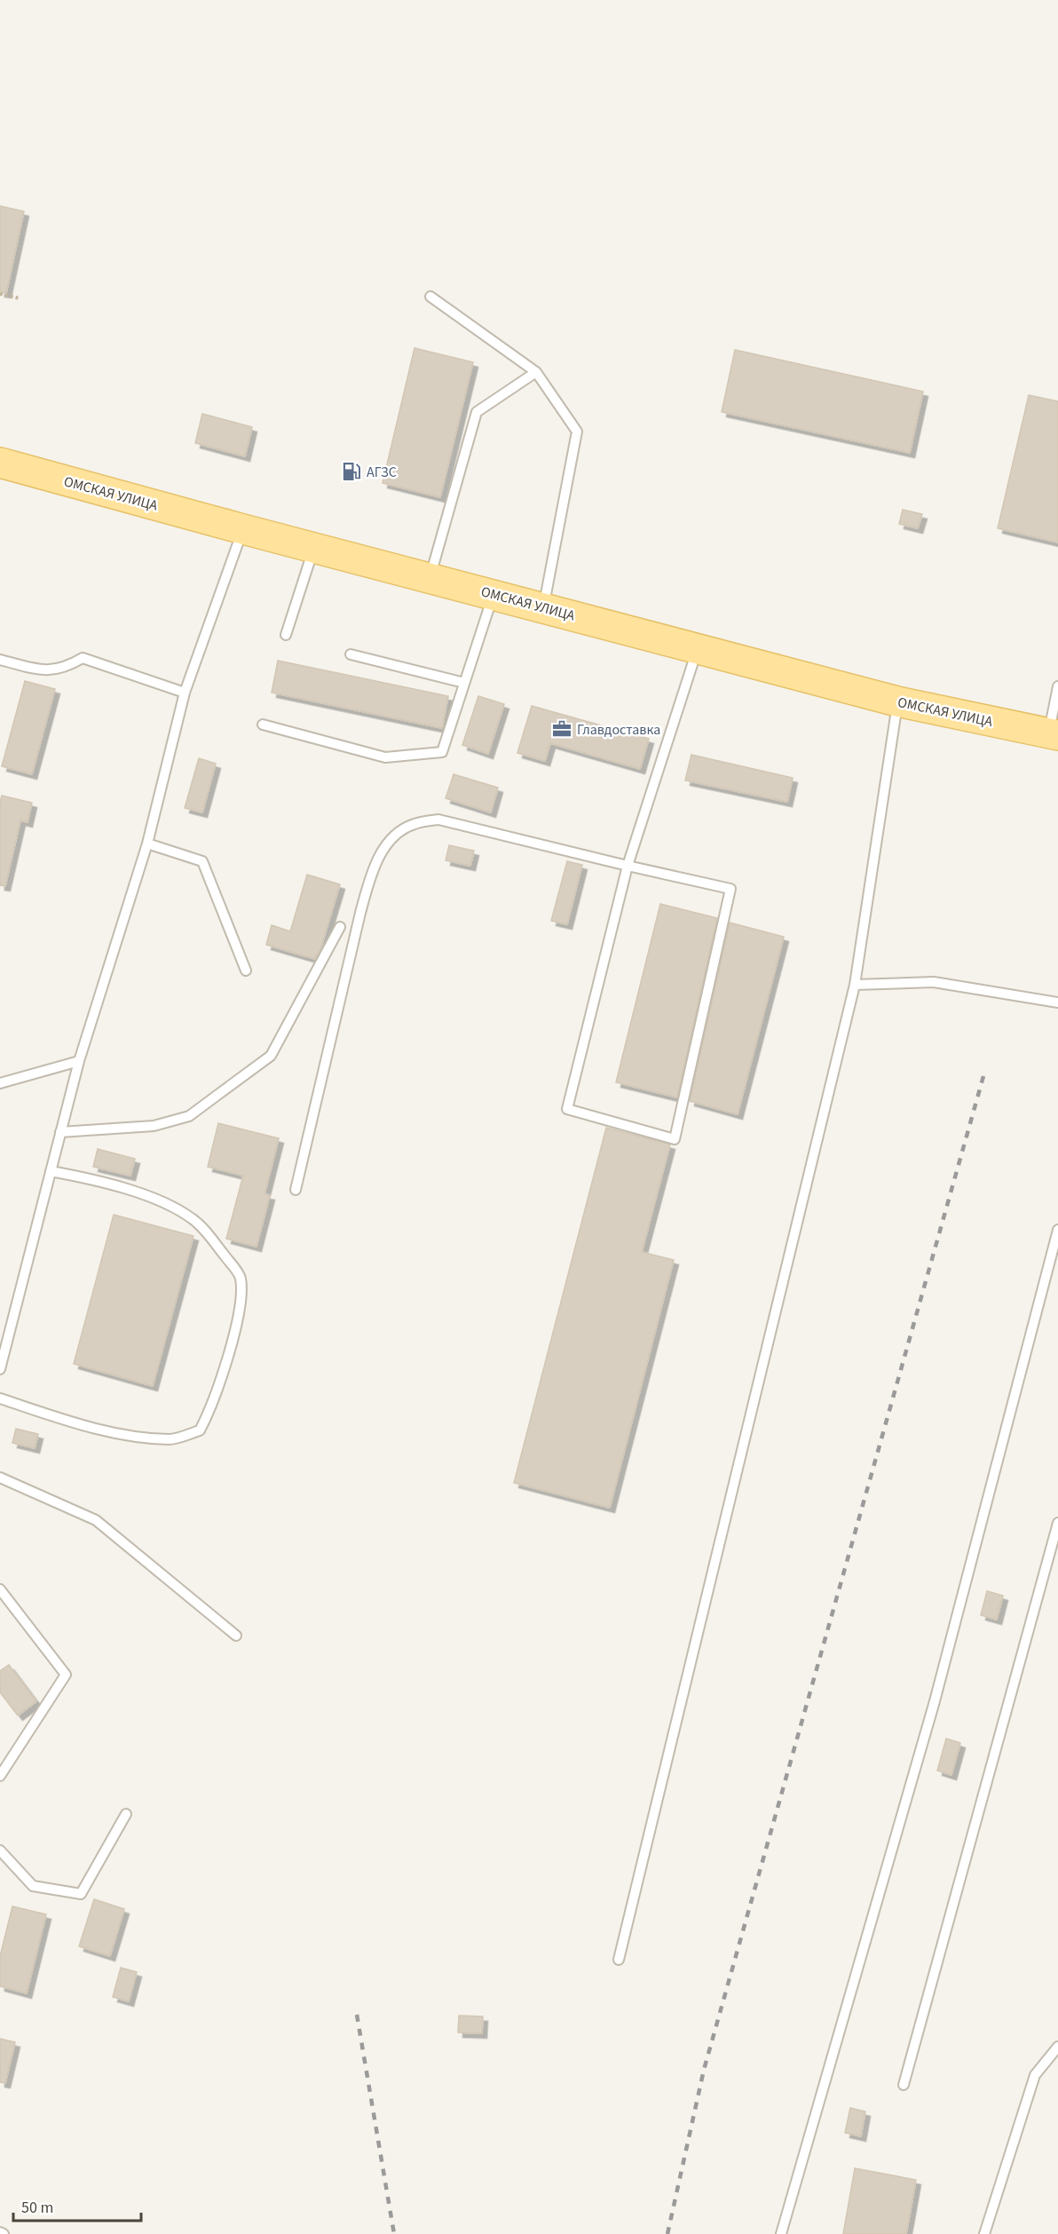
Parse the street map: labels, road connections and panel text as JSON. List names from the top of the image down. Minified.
{"streets":{"main road":["ОМСКАЯ УЛИЦА"]},"places":{"fuel station":["АГЗС"],"office":["Главдоставка"]},"scale_bar":"50 m"}
